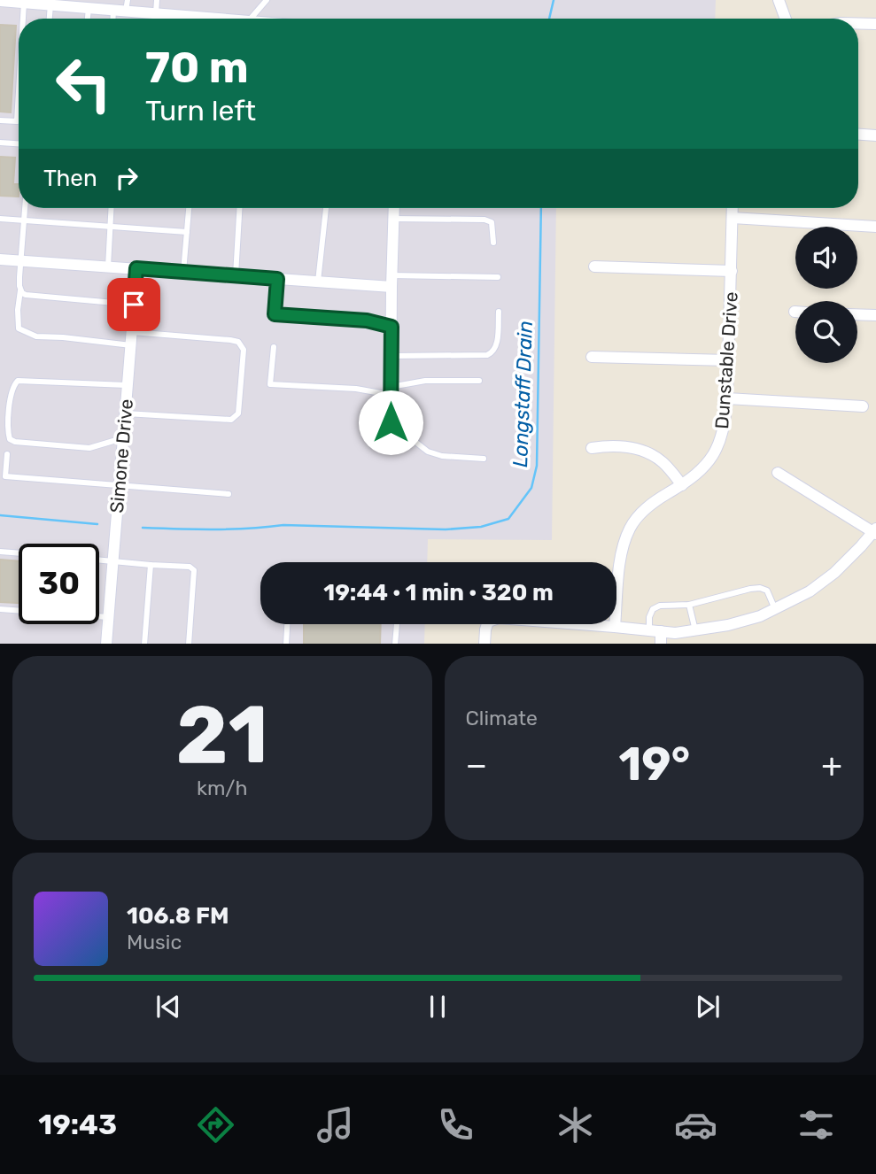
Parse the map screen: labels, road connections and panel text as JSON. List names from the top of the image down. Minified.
{"streets":{"street":["Dunstable Drive","Simone Drive"]},"water":["Longstaff Drain"],"page":{"turn":["70 m","Turn left"],"then":"Then","limit":"30","trip":"19:44 · 1 min · 320 m","tile":[["21","km/h"],"Climate"],"heat":["−","19°","+"],"song":["106.8 FM","Music"],"tabs":"19:43"}}
